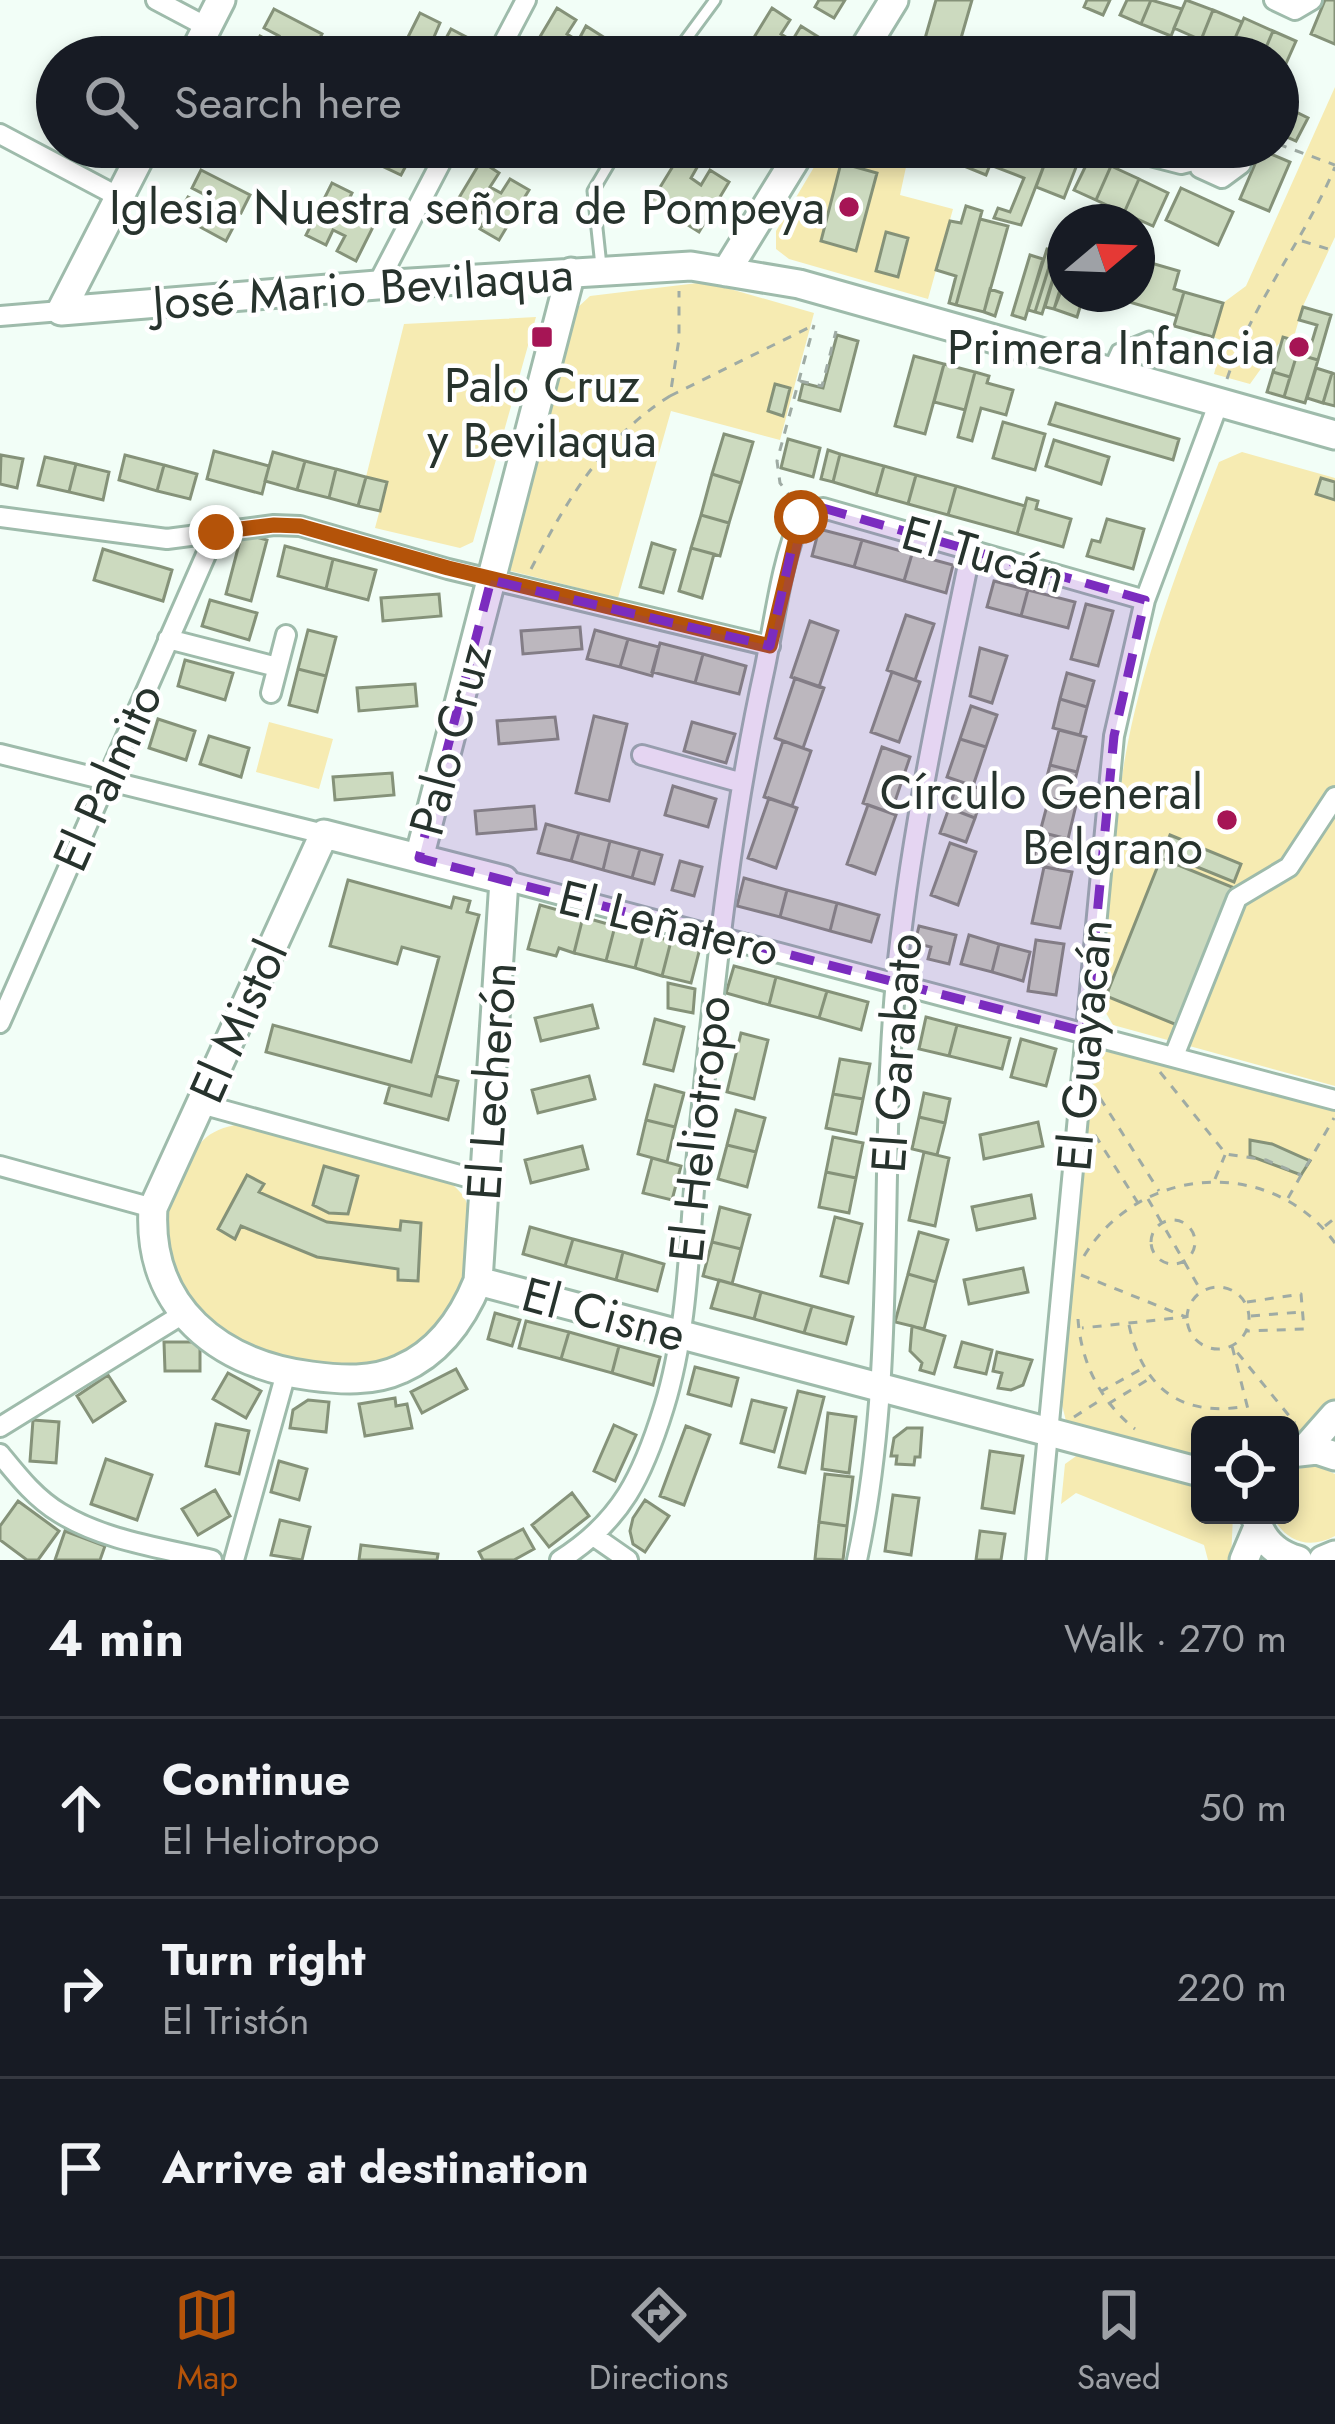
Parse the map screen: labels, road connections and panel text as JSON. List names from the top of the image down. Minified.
{"streets":{"street":["José Mario Bevilaqua","El Tucán","Palo Cruz","El Palmito","El Leñatero","El Mistol","El Guayacán","El Garabato","El Lecherón","El Heliotropo","El Cisne"]},"crossings":[["José Mario Bevilaqua","Palo Cruz"],["José Mario Bevilaqua","El Guayacán"],["El Tucán","El Guayacán"],["El Tucán","El Garabato"],["El Tucán","El Heliotropo"],["Palo Cruz","El Leñatero"],["El Palmito","El Leñatero"],["El Leñatero","El Mistol"],["El Leñatero","El Guayacán"],["El Leñatero","El Garabato"],["El Leñatero","El Lecherón"],["El Leñatero","El Heliotropo"],["El Mistol","El Lecherón"],["El Mistol","El Cisne"],["El Guayacán","El Cisne"],["El Garabato","El Cisne"],["El Lecherón","El Cisne"],["El Heliotropo","El Cisne"]],"places":{"other":["Iglesia Nuestra señora de Pompeya","Primera Infancia","Círculo General Belgrano"],"transit":["Palo Cruz y Bevilaqua"]},"north":"right","page":{"search":"Search here","heading":["4 min","Walk · 270 m"],"list":[["Continue","El Heliotropo","50 m"],["Turn right","El Tristón","220 m"],"Arrive at destination"],"nav":["Map","Directions","Saved"]}}
